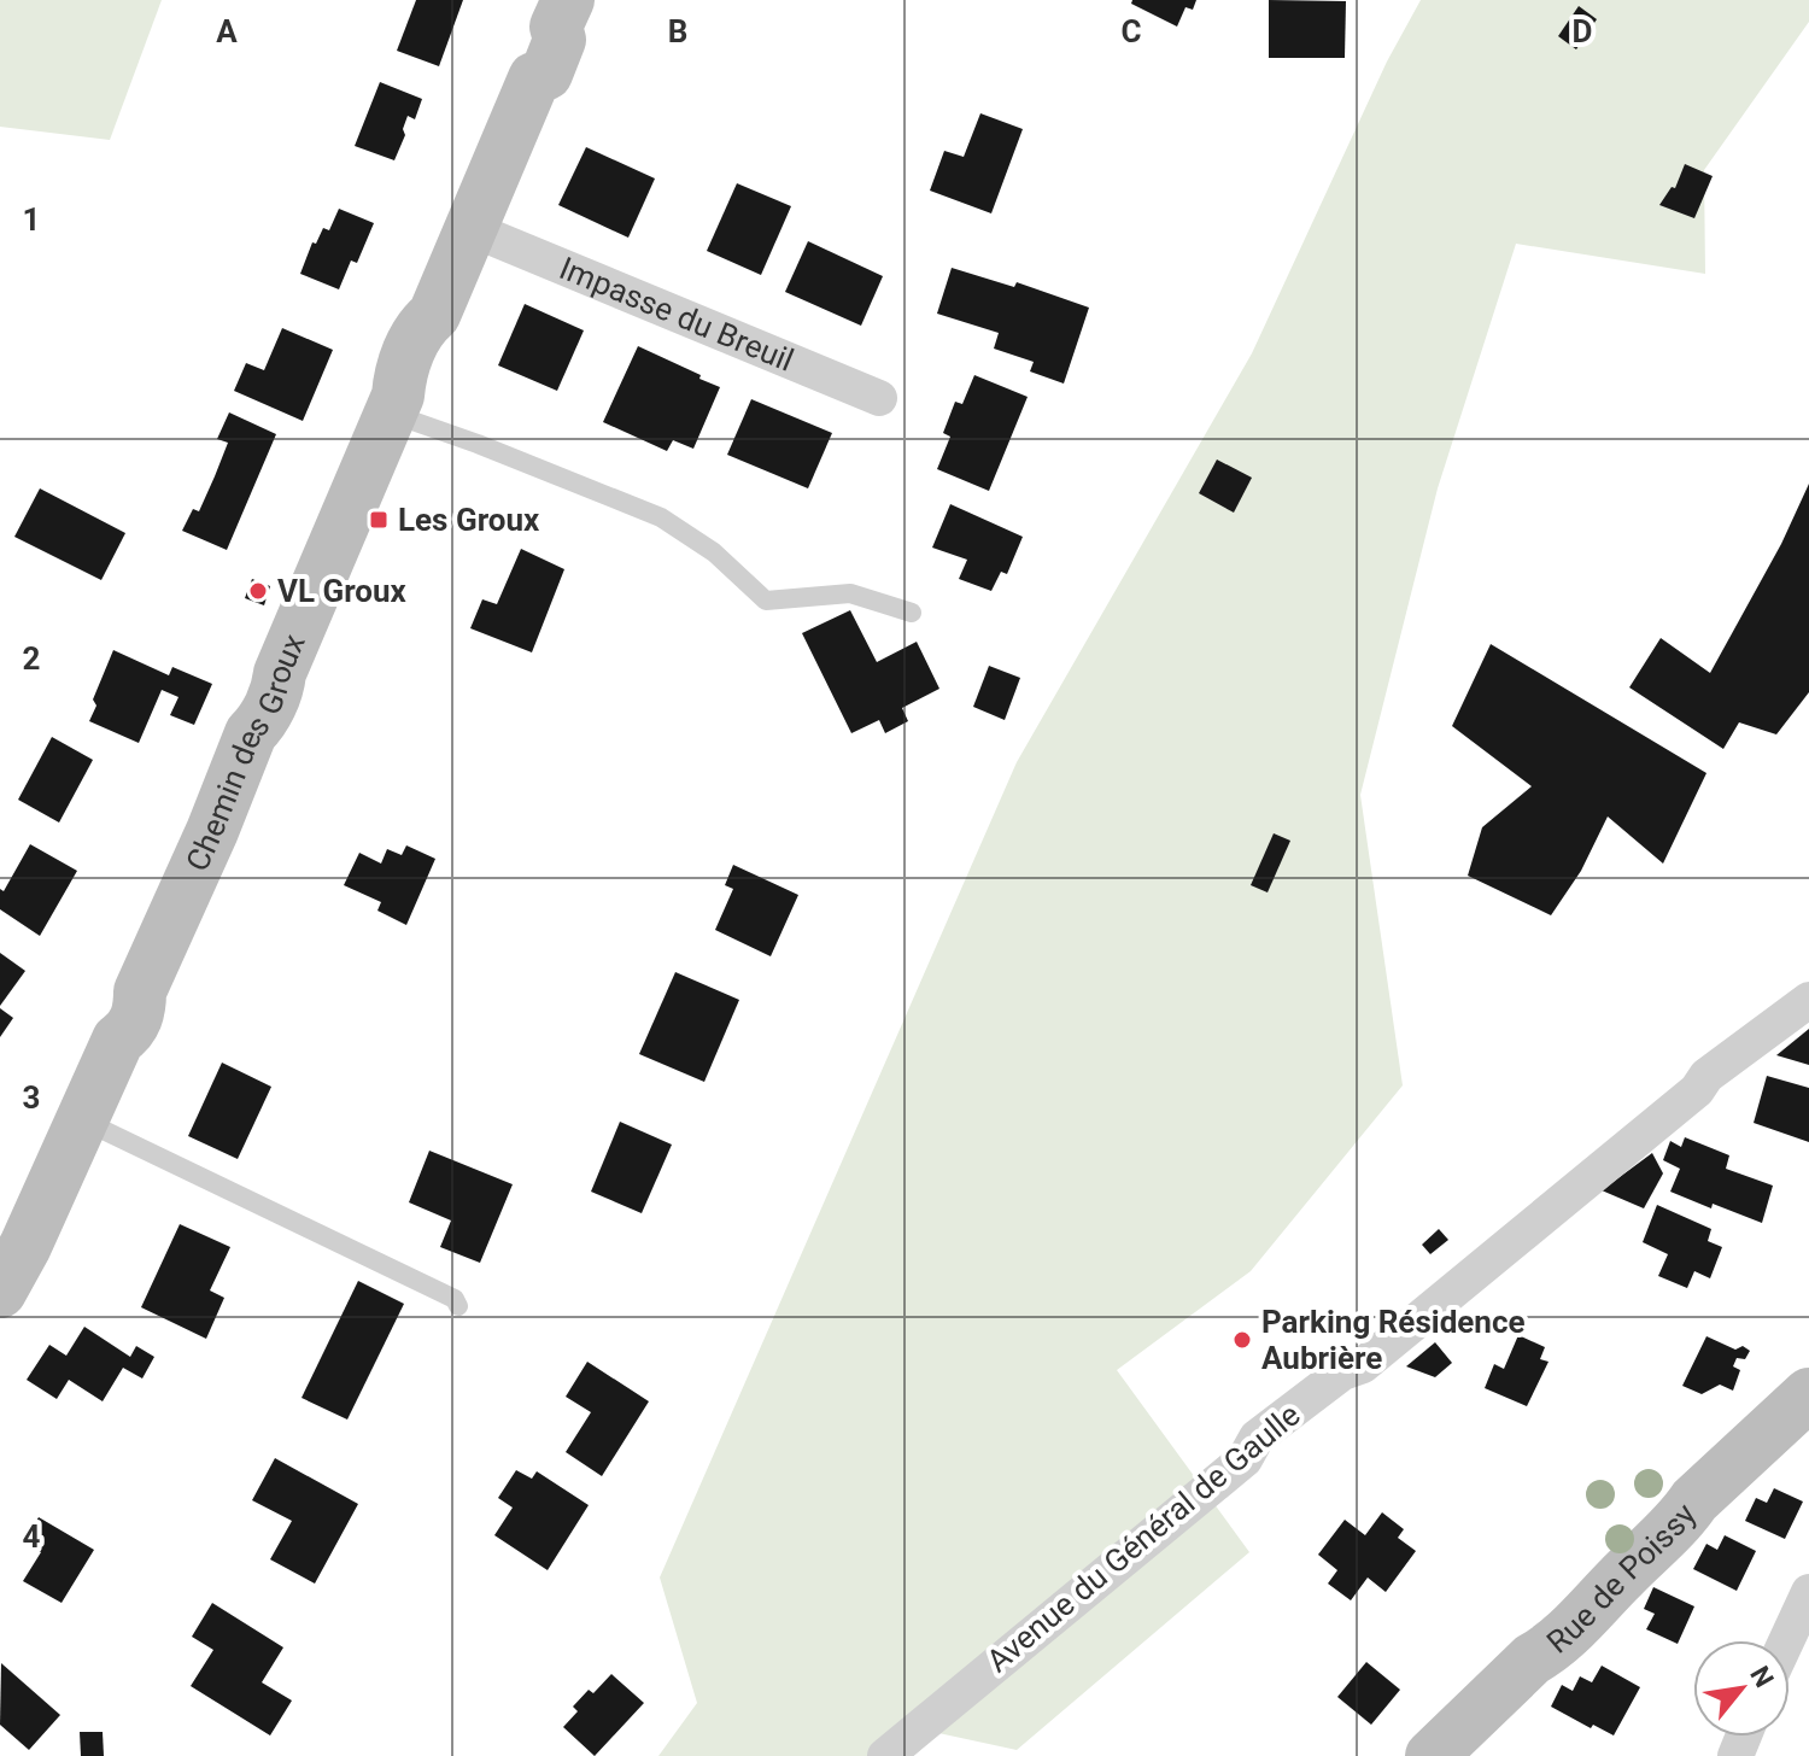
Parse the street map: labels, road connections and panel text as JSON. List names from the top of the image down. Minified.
{"streets":{"street":["Impasse du Breuil","Chemin des Groux","Avenue du Général de Gaulle","Rue de Poissy"]},"crossings":[["Impasse du Breuil","Chemin des Groux"]],"places":{"transit":["Les Groux"],"other":["VL Groux","Parking Résidence Aubrière"]},"north":"top right","grid":{"columns":["A","B","C","D"],"rows":["1","2","3","4"]}}
